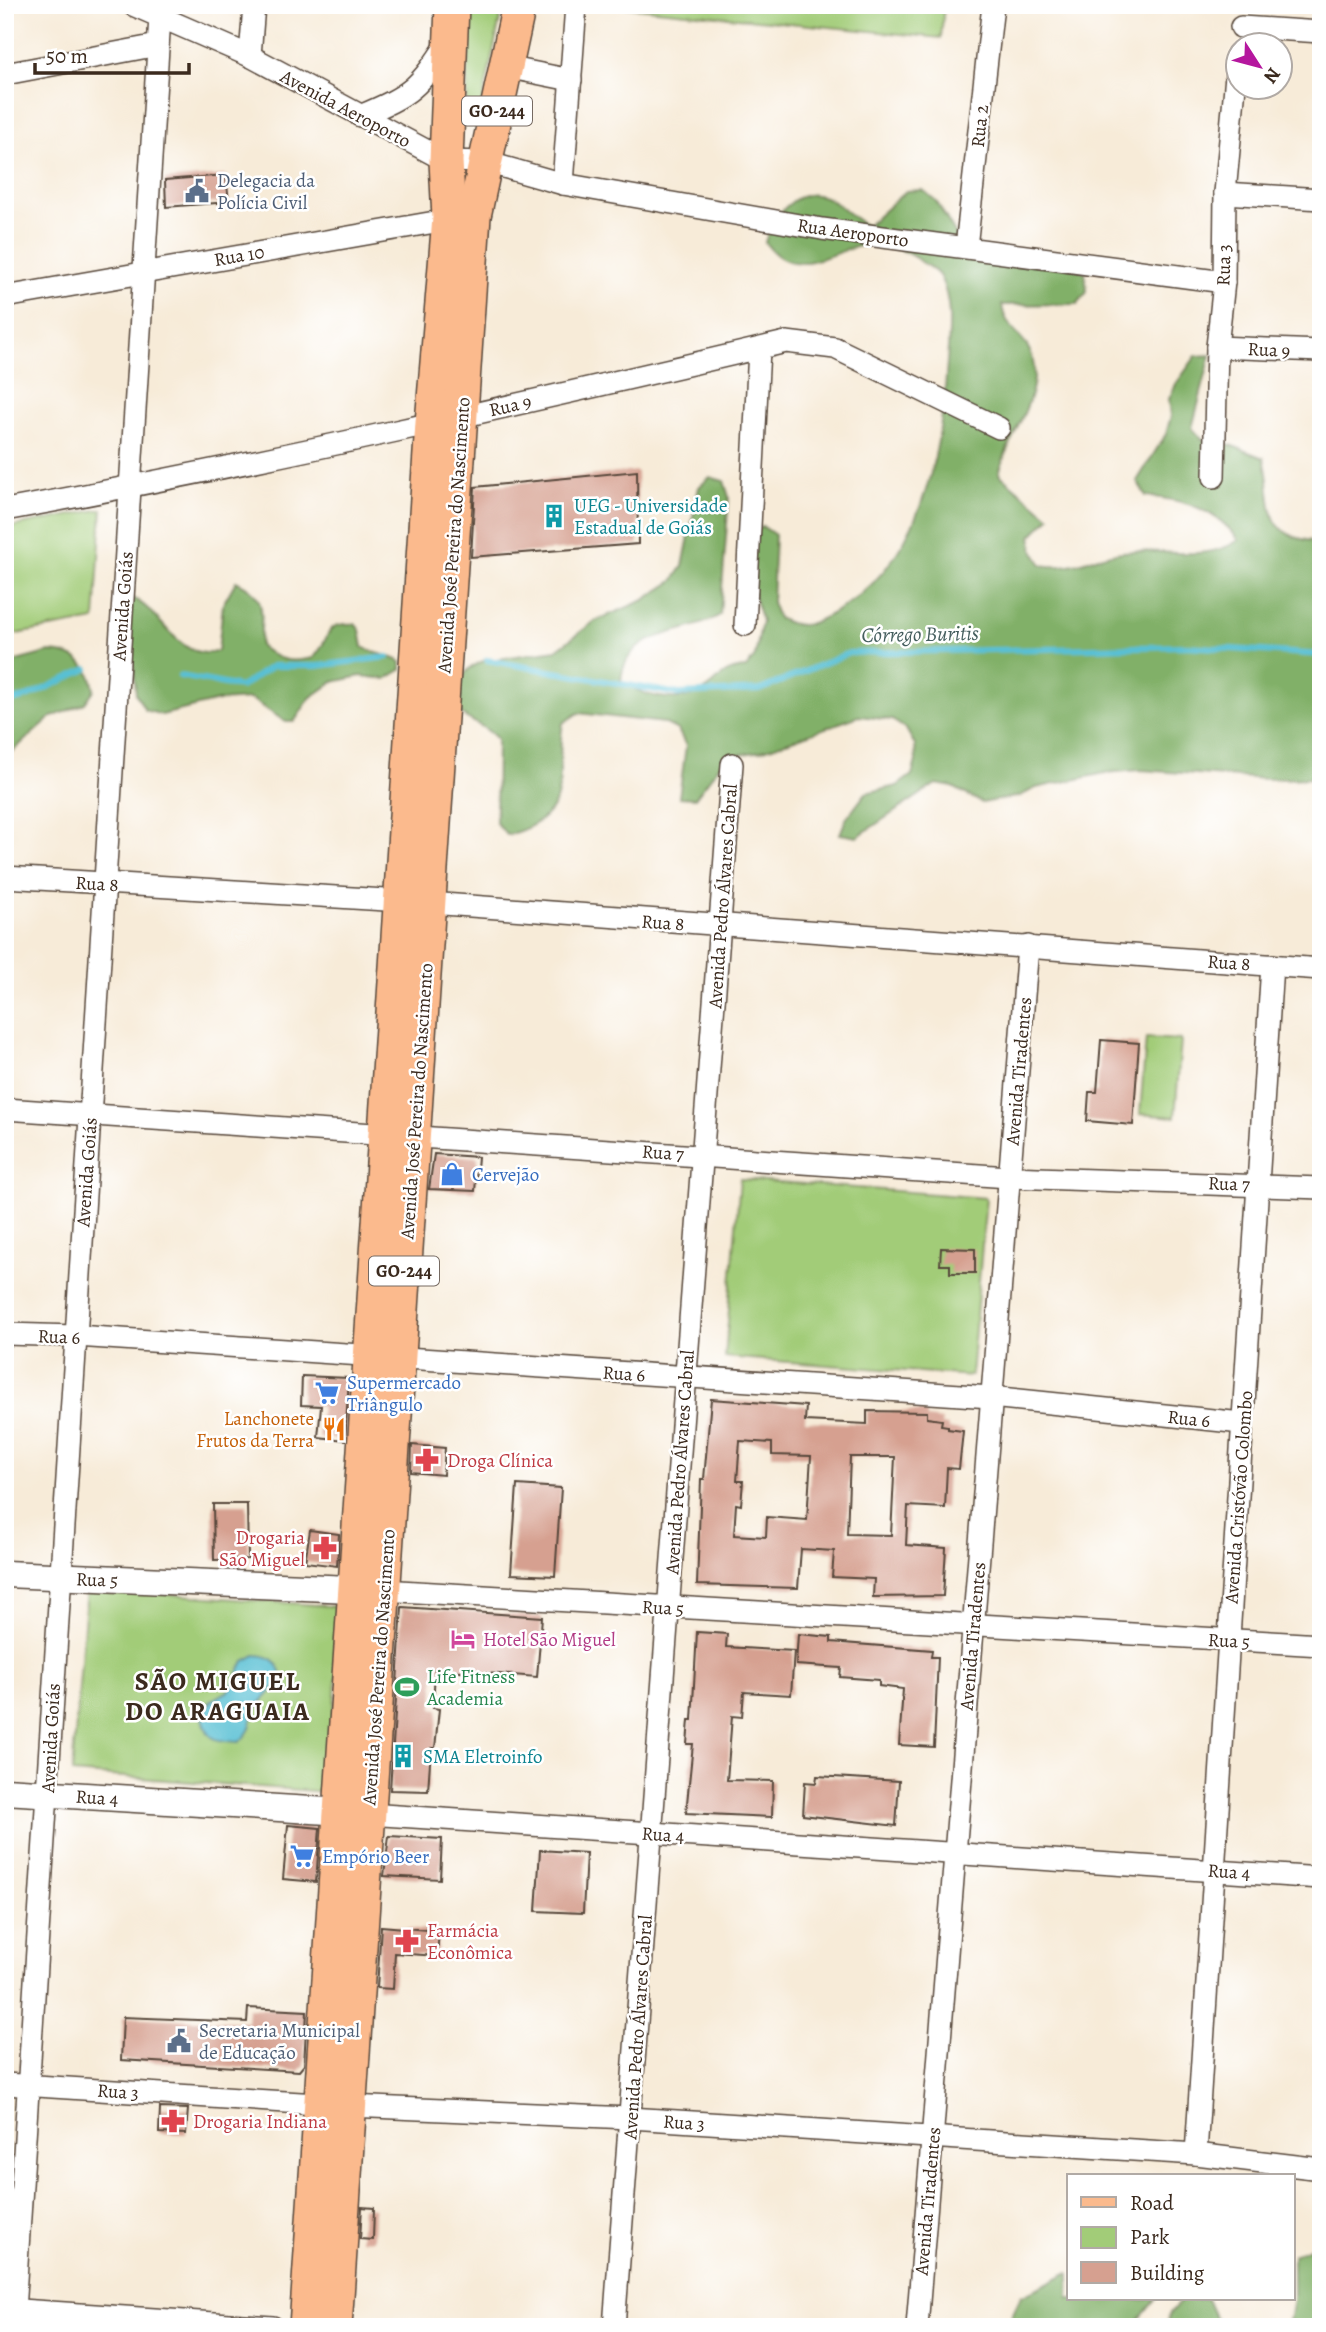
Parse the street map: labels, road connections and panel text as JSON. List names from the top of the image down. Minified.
{"streets":{"main road":["GO-244","Avenida José Pereira do Nascimento"],"street":["Avenida Aeroporto","Rua 2","Rua Aeroporto","Rua 10","Rua 3","Rua 9","Avenida Goiás","Rua 8","Avenida Pedro Álvares Cabral","Avenida Tiradentes","Rua 7","Rua 6","Avenida Cristóvão Colombo","Rua 5","Rua 4"]},"crossings":[["Avenida Aeroporto","Rua Aeroporto"],["Avenida Aeroporto","Avenida José Pereira do Nascimento"],["Avenida Aeroporto","Avenida Goiás"],["Rua 2","Rua Aeroporto"],["Rua Aeroporto","Rua 3"],["Rua Aeroporto","Avenida José Pereira do Nascimento"],["Rua 10","Avenida José Pereira do Nascimento"],["Rua 10","Avenida Goiás"],["Rua 3","Rua 9"],["Rua 3","Avenida José Pereira do Nascimento"],["Rua 3","Avenida Goiás"],["Rua 3","Avenida Pedro Álvares Cabral"],["Rua 3","Avenida Tiradentes"],["Rua 3","Avenida Cristóvão Colombo"],["Rua 9","Avenida José Pereira do Nascimento"],["Rua 9","Avenida Goiás"],["Avenida José Pereira do Nascimento","Rua 8"],["Avenida José Pereira do Nascimento","Rua 7"],["Avenida José Pereira do Nascimento","Rua 6"],["Avenida José Pereira do Nascimento","Rua 5"],["Avenida José Pereira do Nascimento","Rua 4"],["Avenida Goiás","Rua 8"],["Avenida Goiás","Rua 7"],["Avenida Goiás","Rua 6"],["Avenida Goiás","Rua 5"],["Avenida Goiás","Rua 4"],["Rua 8","Avenida Pedro Álvares Cabral"],["Rua 8","Avenida Tiradentes"],["Rua 8","Avenida Cristóvão Colombo"],["Avenida Pedro Álvares Cabral","Rua 7"],["Avenida Pedro Álvares Cabral","Rua 6"],["Avenida Pedro Álvares Cabral","Rua 5"],["Avenida Pedro Álvares Cabral","Rua 4"],["Avenida Tiradentes","Rua 7"],["Avenida Tiradentes","Rua 6"],["Avenida Tiradentes","Rua 5"],["Avenida Tiradentes","Rua 4"],["Rua 7","Avenida Cristóvão Colombo"],["Rua 6","Avenida Cristóvão Colombo"],["Avenida Cristóvão Colombo","Rua 5"],["Avenida Cristóvão Colombo","Rua 4"]],"districts":["SÃO MIGUEL DO ARAGUAIA"],"water":["Córrego Buritis"],"places":{"public building":["Delegacia da Polícia Civil","Secretaria Municipal de Educação"],"building":["UEG - Universidade Estadual de Goiás","SMA Eletroinfo"],"shop":["Cervejão"],"supermarket":["Supermercado Triângulo","Empório Beer"],"restaurant":["Lanchonete Frutos da Terra"],"pharmacy":["Droga Clínica","Drogaria São Miguel","Farmácia Econômica","Drogaria Indiana"],"hotel":["Hotel São Miguel"],"sports":["Life Fitness Academia"]},"legend":["Road","Park","Building"],"scale_bar":"50 m","north":"bottom right"}
